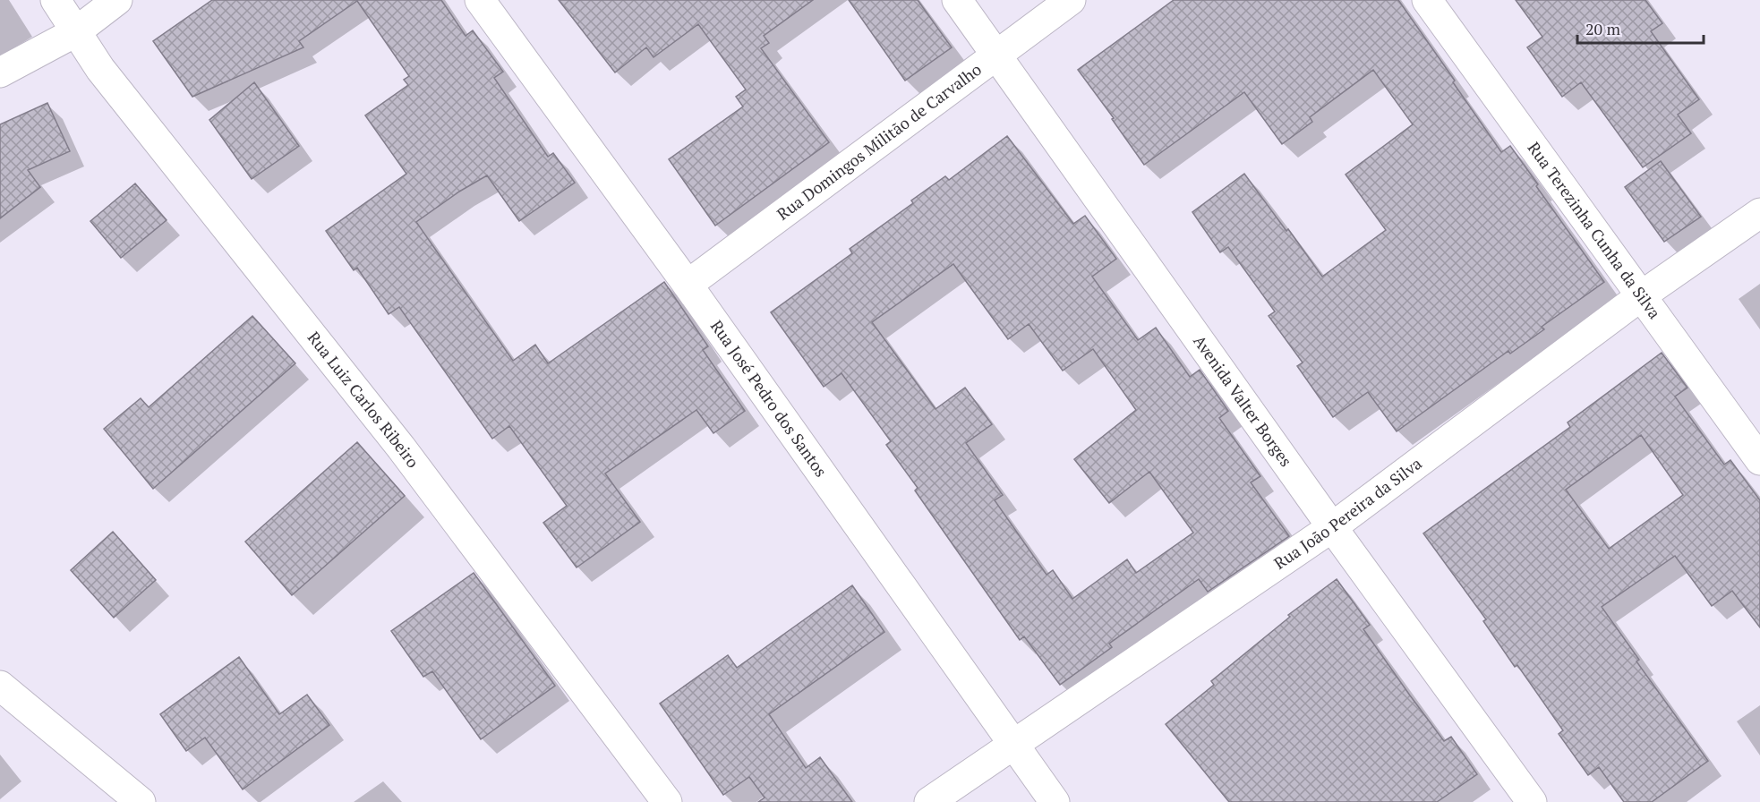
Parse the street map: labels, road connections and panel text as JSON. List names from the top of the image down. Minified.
{"streets":{"street":["Rua Domingos Militão de Carvalho","Rua Terezinha Cunha da Silva","Rua Luiz Carlos Ribeiro","Rua José Pedro dos Santos","Avenida Valter Borges","Rua João Pereira da Silva"]},"crossings":[["Rua Domingos Militão de Carvalho","Rua José Pedro dos Santos"],["Rua Domingos Militão de Carvalho","Avenida Valter Borges"],["Rua Terezinha Cunha da Silva","Rua João Pereira da Silva"],["Rua José Pedro dos Santos","Rua João Pereira da Silva"],["Avenida Valter Borges","Rua João Pereira da Silva"]],"scale_bar":"20 m"}
